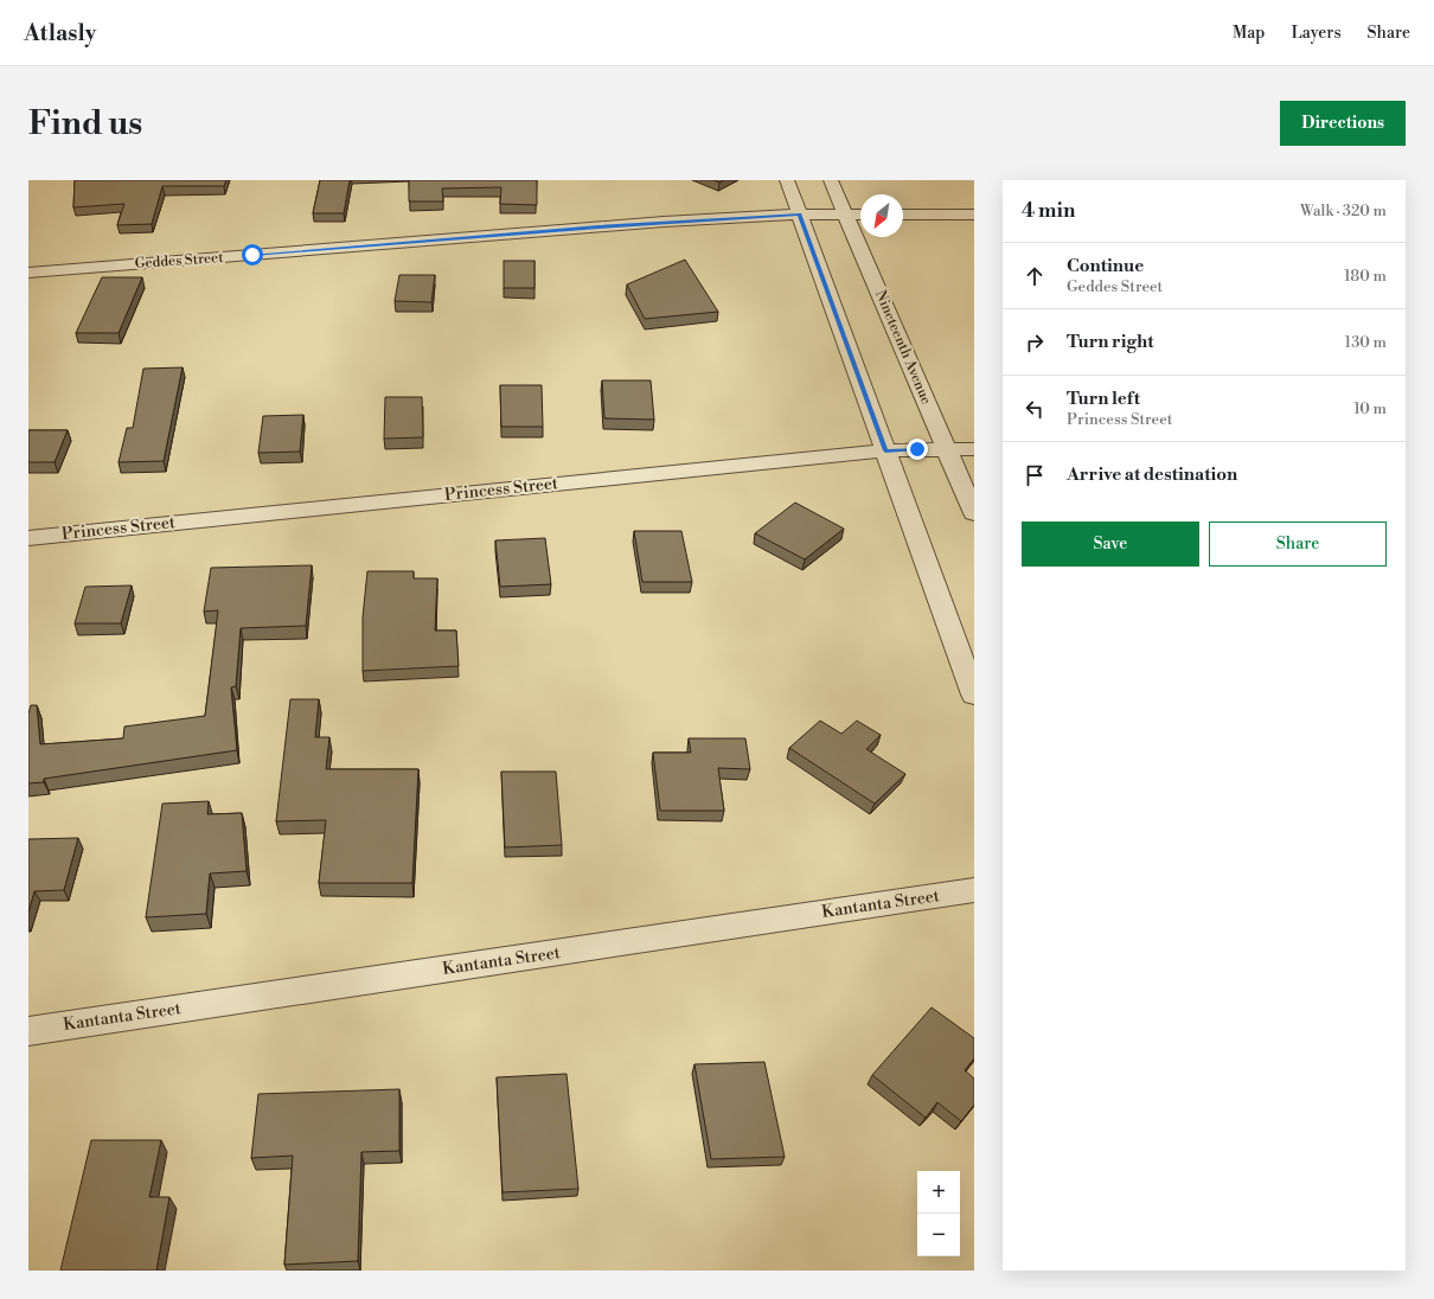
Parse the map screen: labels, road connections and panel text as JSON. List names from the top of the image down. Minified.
{"streets":{"street":["Geddes Street","Nineteenth Avenue","Princess Street","Kantanta Street"]},"crossings":[["Geddes Street","Nineteenth Avenue"],["Nineteenth Avenue","Princess Street"]],"north":"bottom left","page":{"header":"Atlasly","nav":["Map","Layers","Share"],"buttons":["Directions",["Save","Share"]],"title":"Find us","heading":["4 min","Walk · 320 m"],"list":[["Continue","Geddes Street","180 m"],["Turn right","130 m"],["Turn left","Princess Street","10 m"],"Arrive at destination"],"map_buttons":["+","−"]}}
